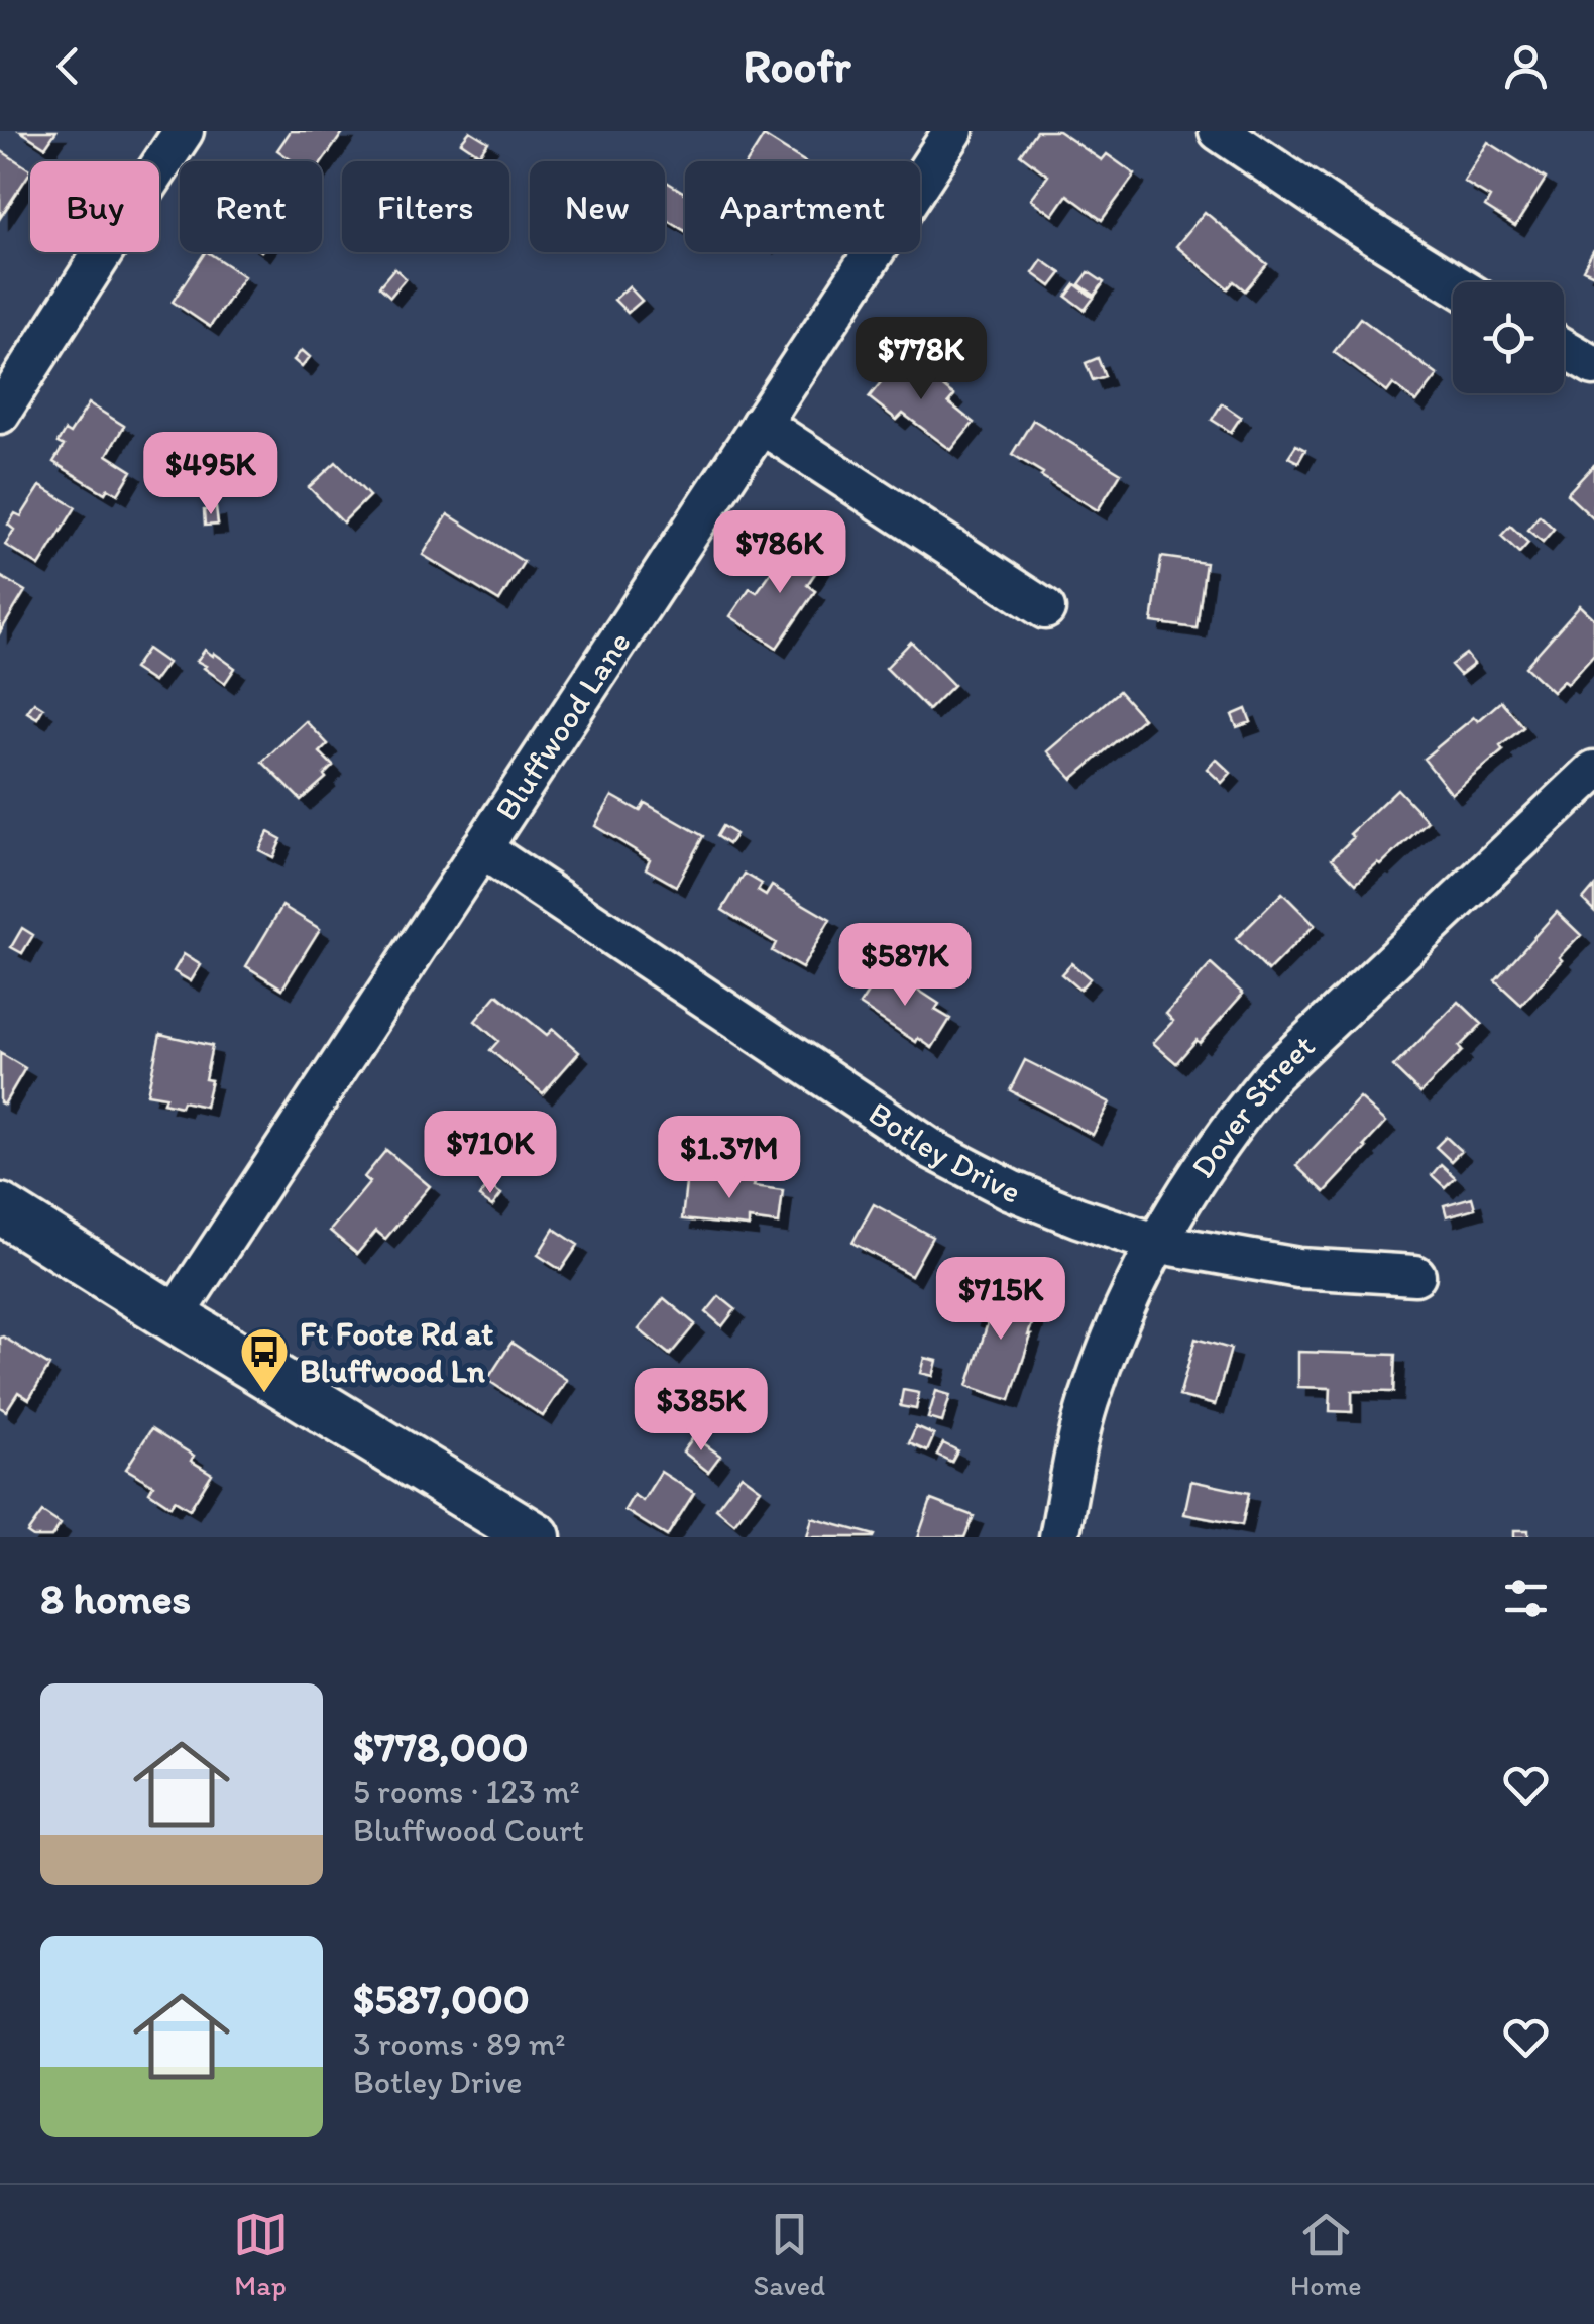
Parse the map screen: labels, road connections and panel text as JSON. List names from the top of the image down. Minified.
{"streets":{"street":["Bluffwood Lane","Dover Street","Botley Drive"]},"crossings":[["Bluffwood Lane","Botley Drive"],["Dover Street","Botley Drive"]],"places":{"bus stop":["Ft Foote Rd at Bluffwood Ln"]},"page":{"header":"Roofr","chip":["Buy","Rent","Filters","New","Apartment"],"price":["$778K","$495K","$786K","$587K","$710K","$1.37M","$715K","$385K"],"heading":"8 homes","list":[{"name":"$778,000","note":"5 rooms · 123 m² · Bluffwood Court"},{"name":"$587,000","note":"3 rooms · 89 m² · Botley Drive"}],"tabs":["Map","Saved","Home"]}}
